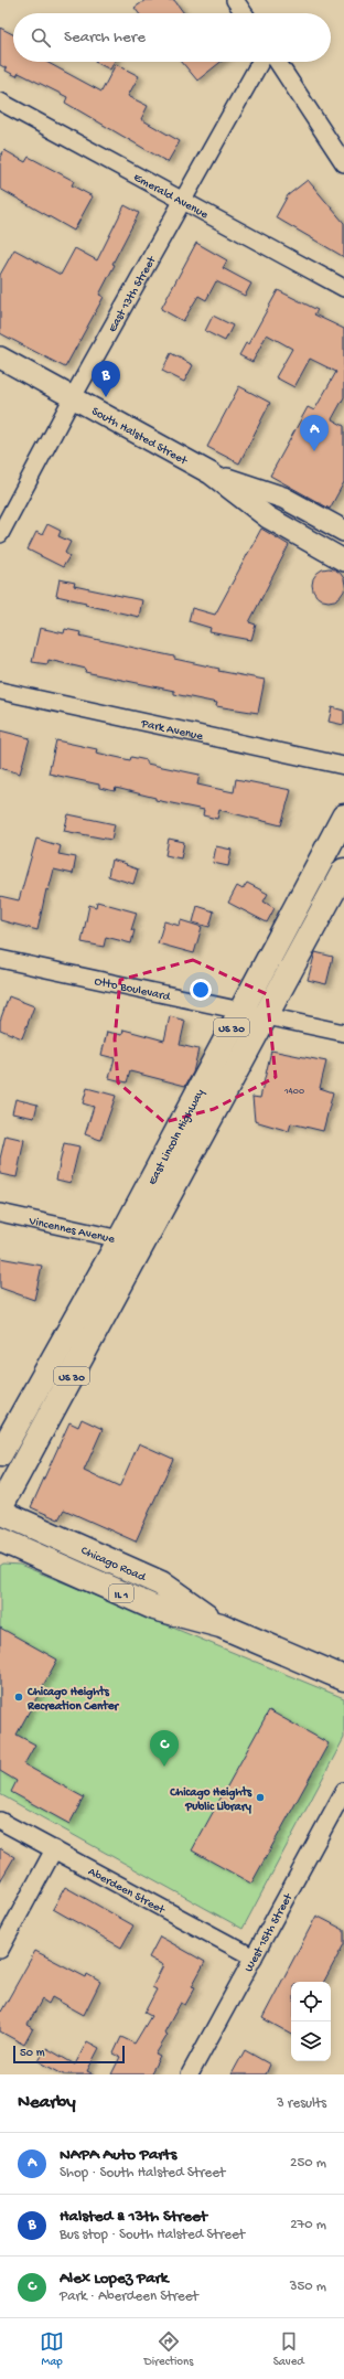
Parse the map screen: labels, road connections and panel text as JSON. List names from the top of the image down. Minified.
{"streets":{"main road":["US 30","East Lincoln Highway","Chicago Road","IL 1"],"street":["Emerald Avenue","East 13th Street","South Halsted Street","Park Avenue","Otto Boulevard","Vincennes Avenue","Aberdeen Street","West 15th Street"]},"crossings":[["Emerald Avenue","East 13th Street"],["East 13th Street","South Halsted Street"],["Otto Boulevard","East Lincoln Highway"],["East Lincoln Highway","Vincennes Avenue"],["Aberdeen Street","West 15th Street"]],"places":["Chicago Heights Recreation Center","Chicago Heights Public Library"],"house_numbers":["1400"],"scale_bar":"50 m","page":{"search":"Search here","pins":["B","A","C"],"scale":"50 m","heading":["Nearby","3 results"],"list":[{"mark":"A","name":"NAPA Auto Parts","note":"Shop · South Halsted Street","value":"250 m"},{"mark":"B","name":"Halsted & 13th Street","note":"Bus stop · South Halsted Street","value":"270 m"},{"mark":"C","name":"Alex Lopez Park","note":"Park · Aberdeen Street","value":"350 m"}],"nav":["Map","Directions","Saved"]}}
